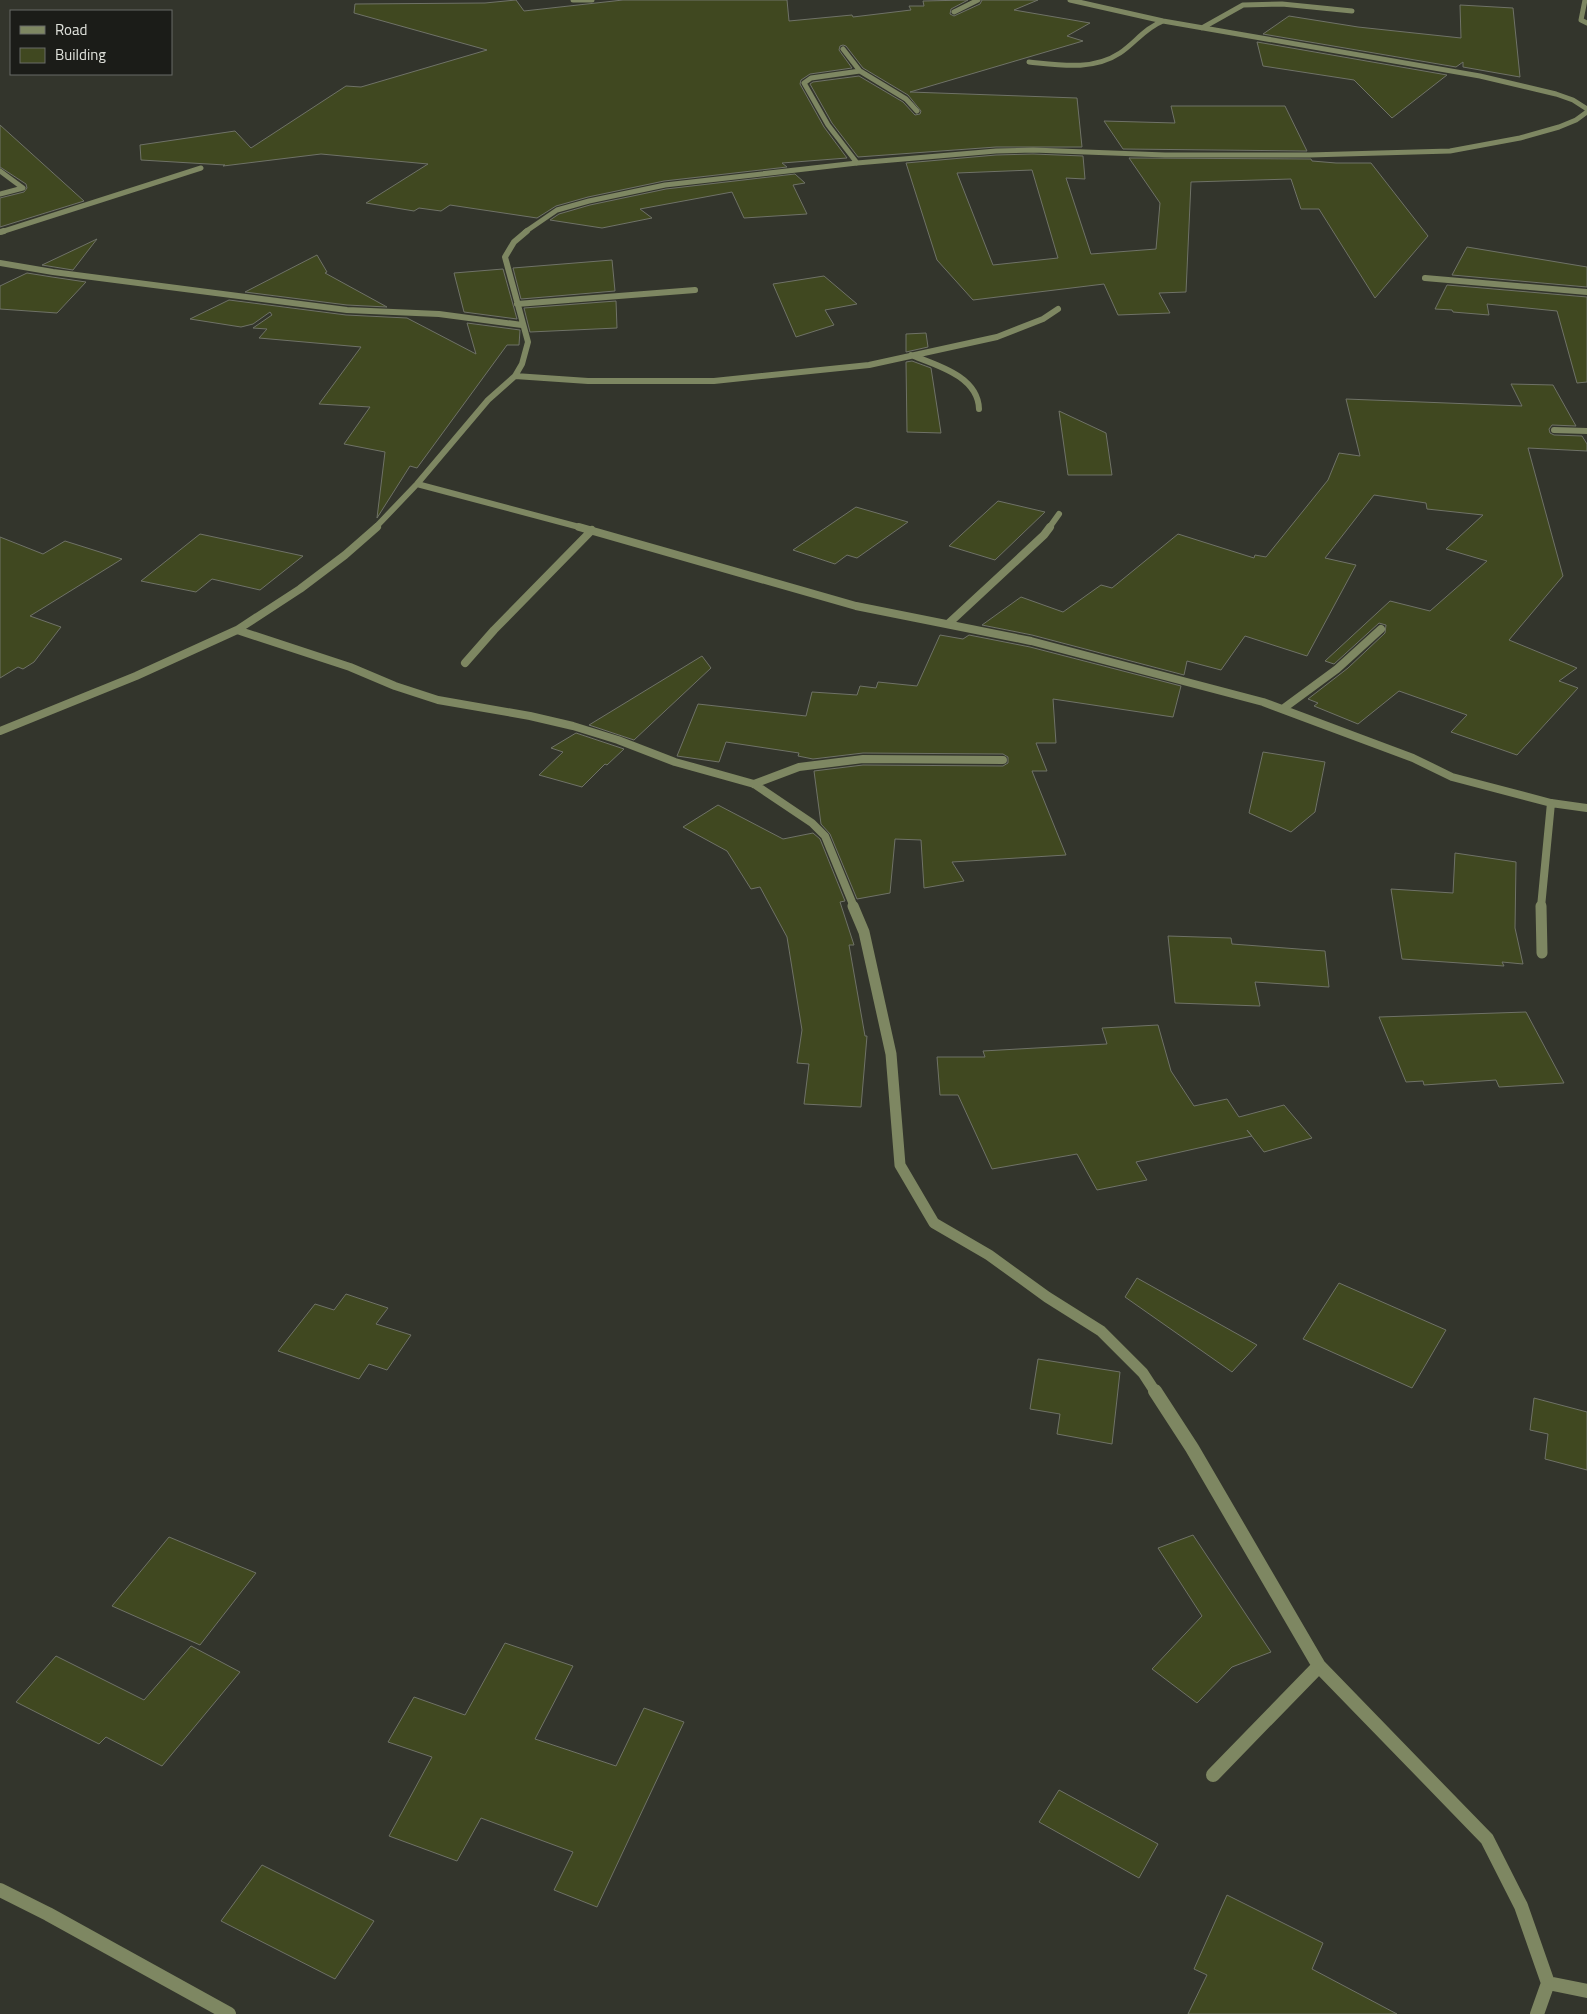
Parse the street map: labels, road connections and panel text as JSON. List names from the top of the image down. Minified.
{"legend":["Road","Building"]}
